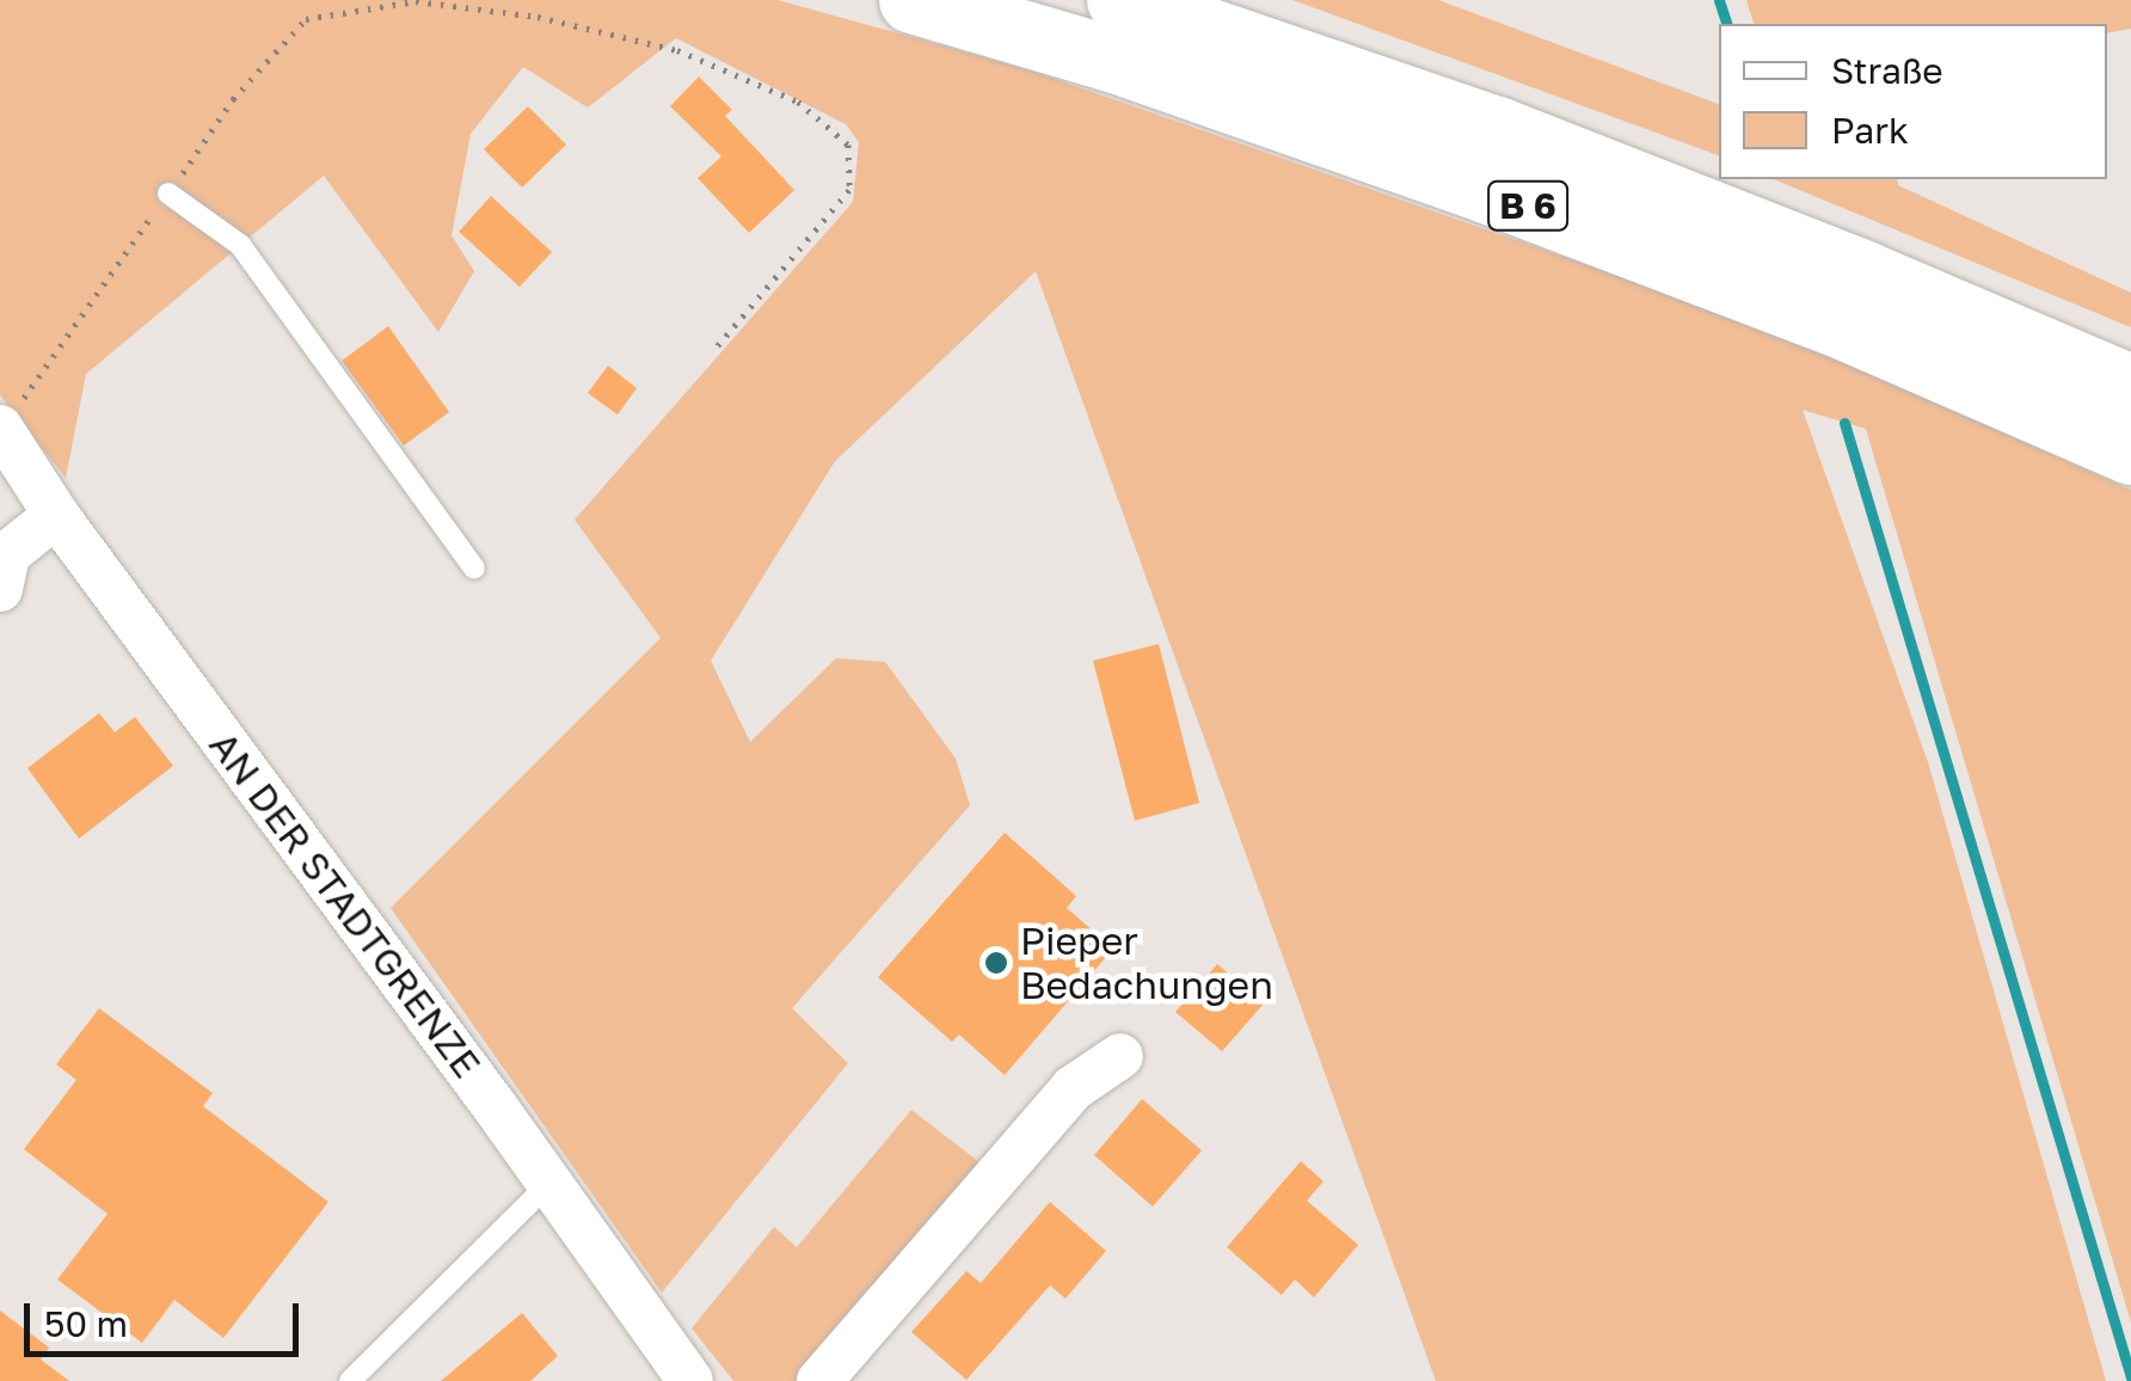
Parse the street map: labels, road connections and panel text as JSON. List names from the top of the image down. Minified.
{"streets":{"highway":["B 6"],"street":["AN DER STADTGRENZE"]},"places":["Pieper Bedachungen"],"legend":["Straße","Park"],"scale_bar":"50 m"}
